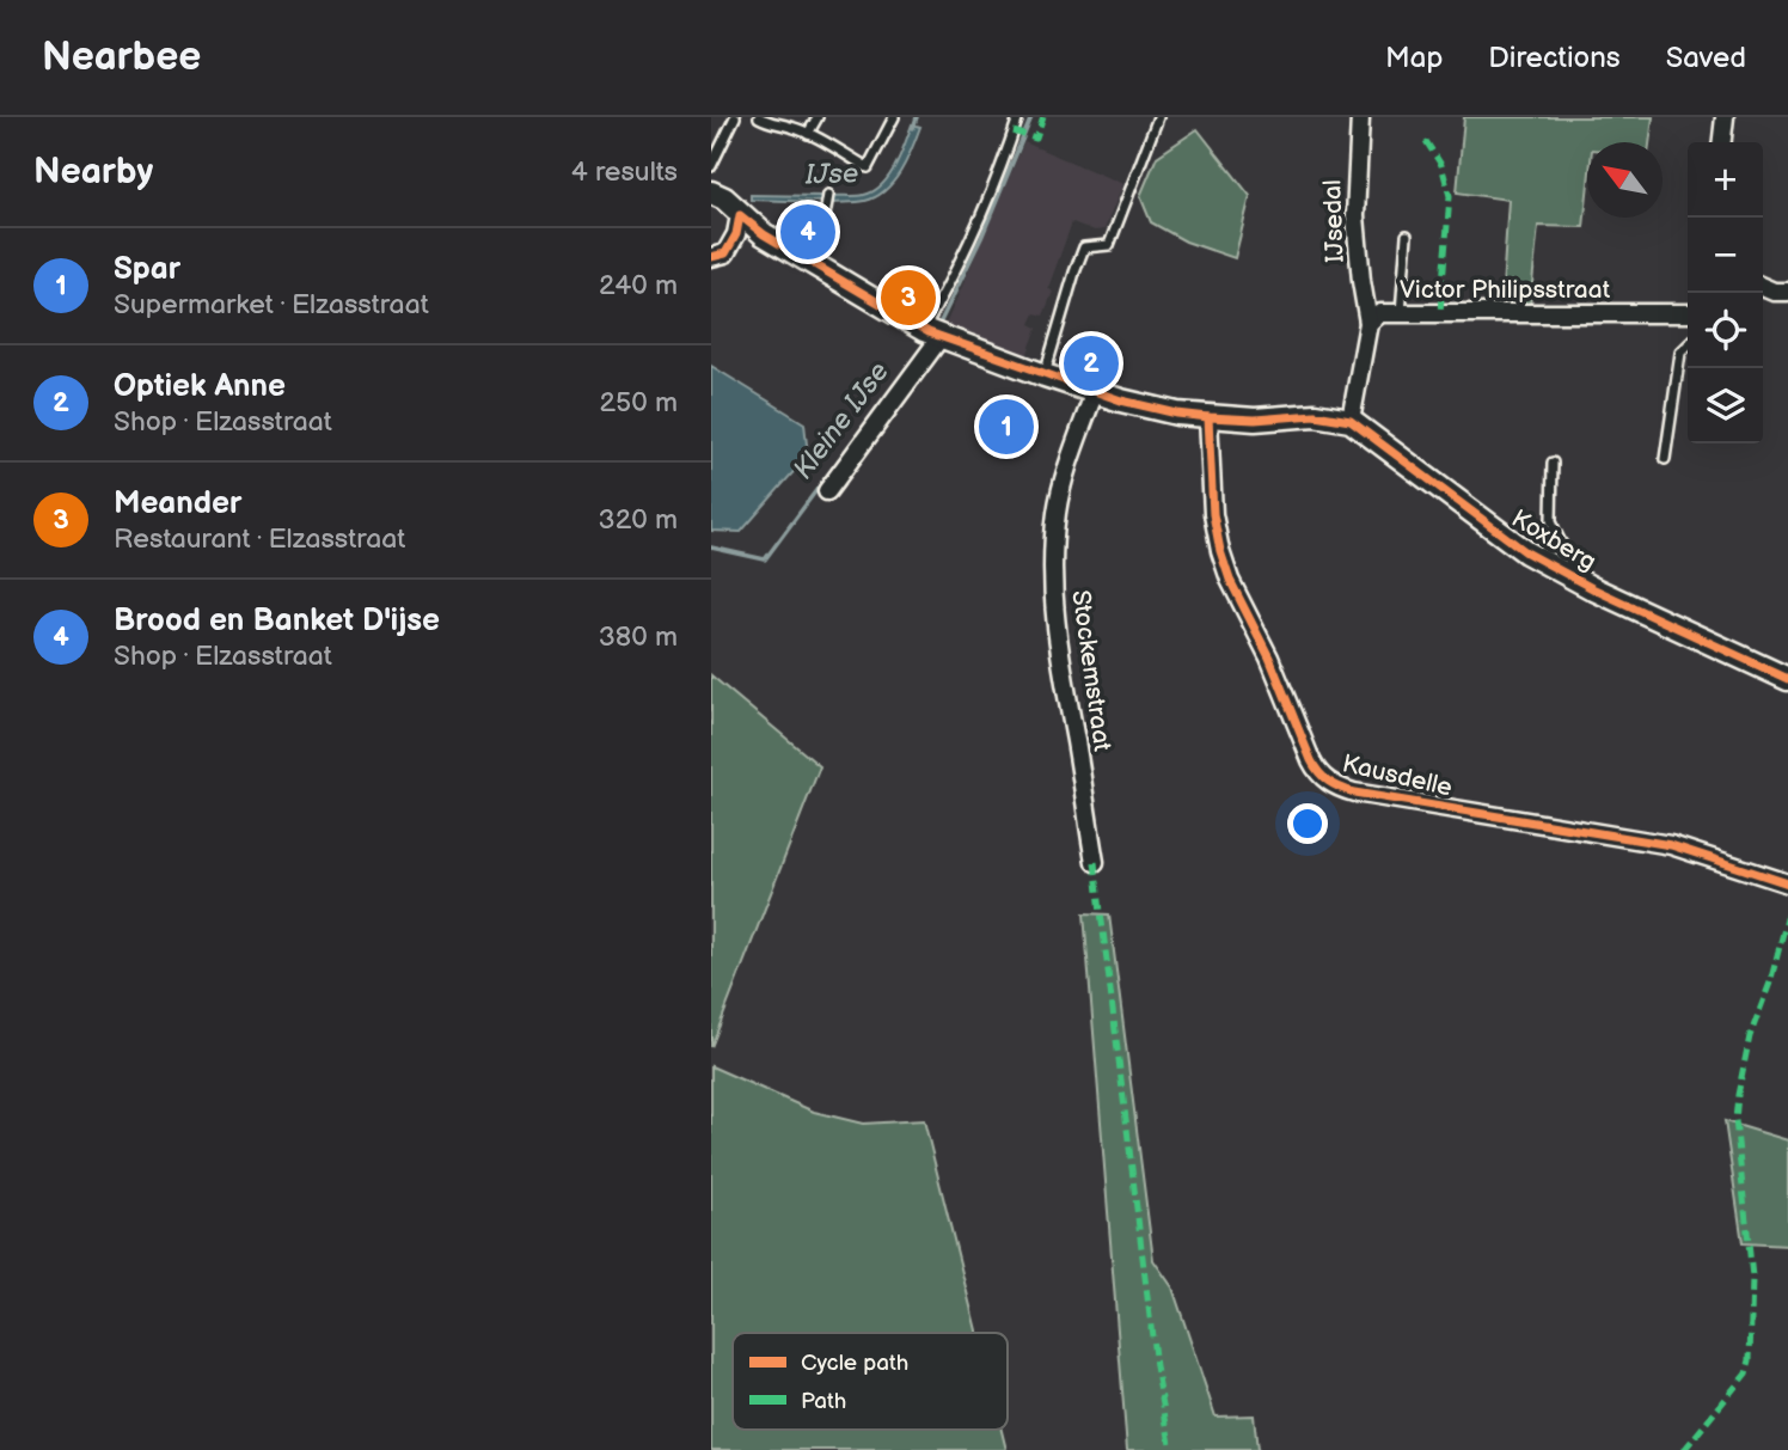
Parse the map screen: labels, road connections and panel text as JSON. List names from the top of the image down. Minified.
{"streets":{"street":["IJsedal","Victor Philipsstraat","Koxberg","Stockemstraat","Kausdelle"]},"crossings":[["IJsedal","Victor Philipsstraat"],["Victor Philipsstraat","Koxberg"],["Koxberg","Stockemstraat"],["Koxberg","Kausdelle"]],"water":["IJse","Kleine IJse"],"legend":["Cycle path","Path"],"north":"top left","page":{"header":"Nearbee","nav":["Map","Directions","Saved"],"heading":["Nearby","4 results"],"map_buttons":["+","−"],"pins":["4","3","2","1"],"list":[{"mark":"1","name":"Spar","note":"Supermarket · Elzasstraat","value":"240 m"},{"mark":"2","name":"Optiek Anne","note":"Shop · Elzasstraat","value":"250 m"},{"mark":"3","name":"Meander","note":"Restaurant · Elzasstraat","value":"320 m"},{"mark":"4","name":"Brood en Banket D'ijse","note":"Shop · Elzasstraat","value":"380 m"}]}}
